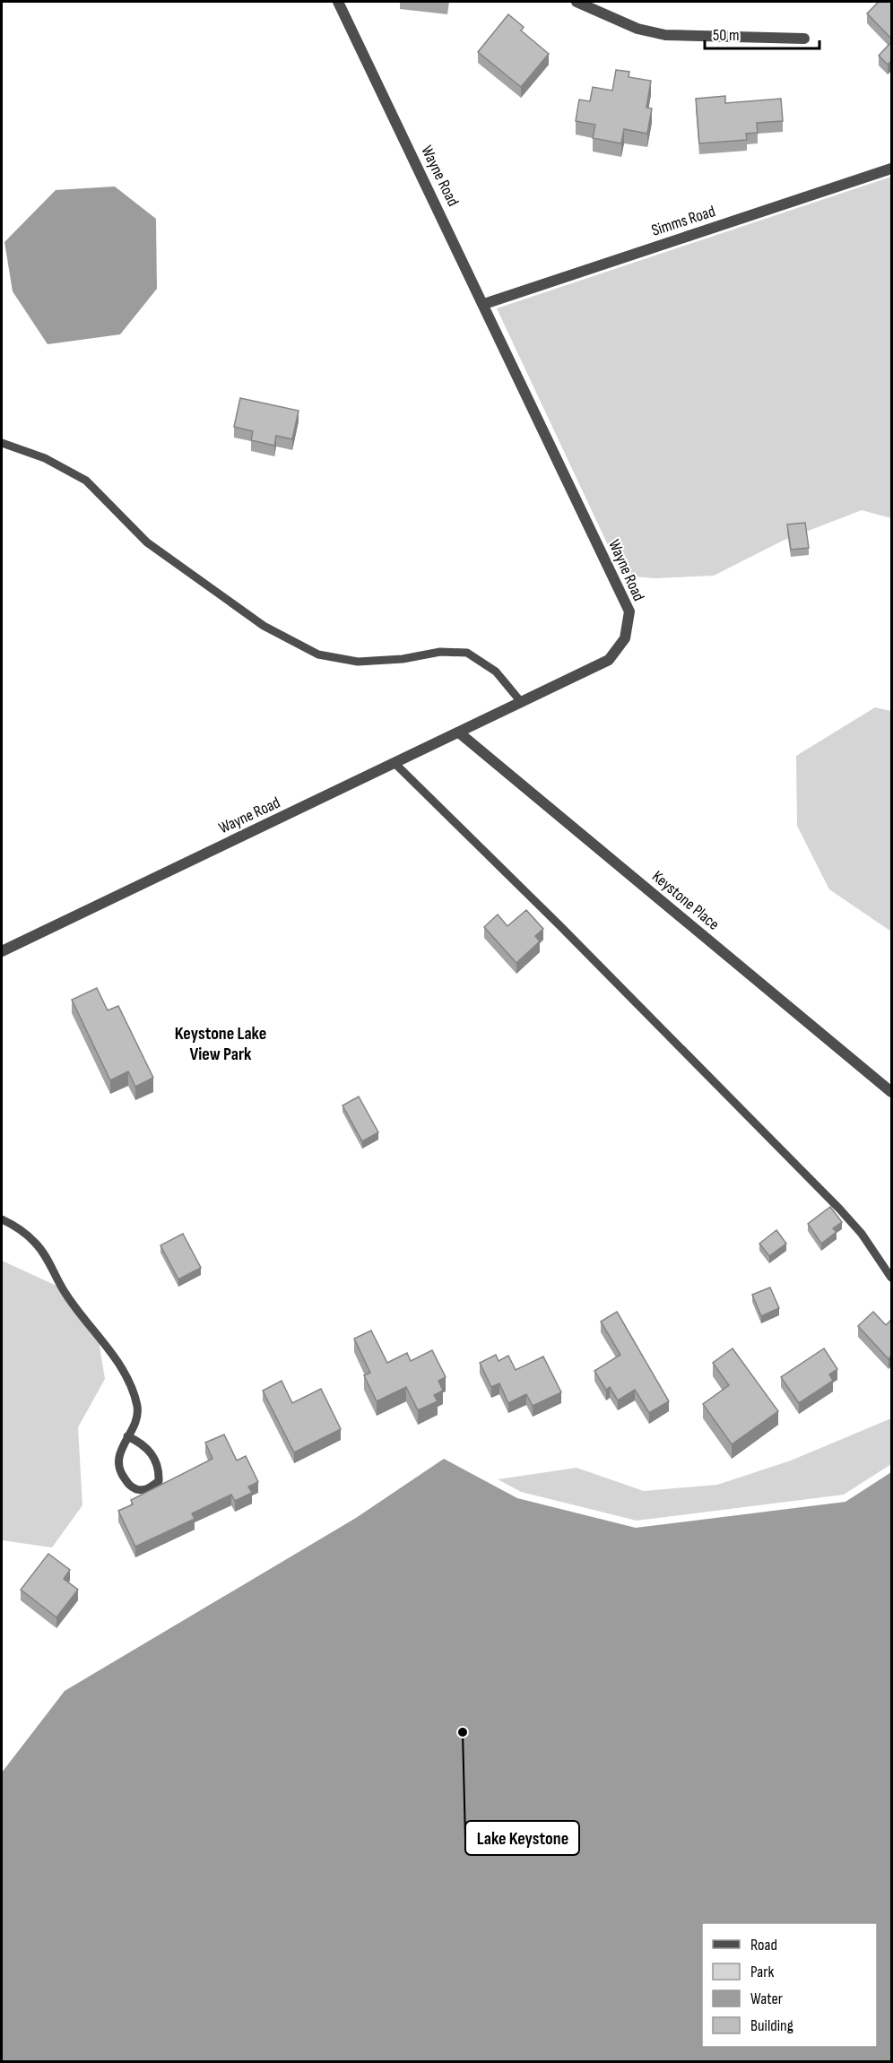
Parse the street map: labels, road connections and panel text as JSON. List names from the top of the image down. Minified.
{"streets":{"street":["Wayne Road","Simms Road","Keystone Place"]},"crossings":[["Wayne Road","Simms Road"],["Wayne Road","Keystone Place"]],"districts":["Keystone Lake View Park"],"places":["Lake Keystone"],"legend":["Road","Park","Water","Building"],"scale_bar":"50 m"}
